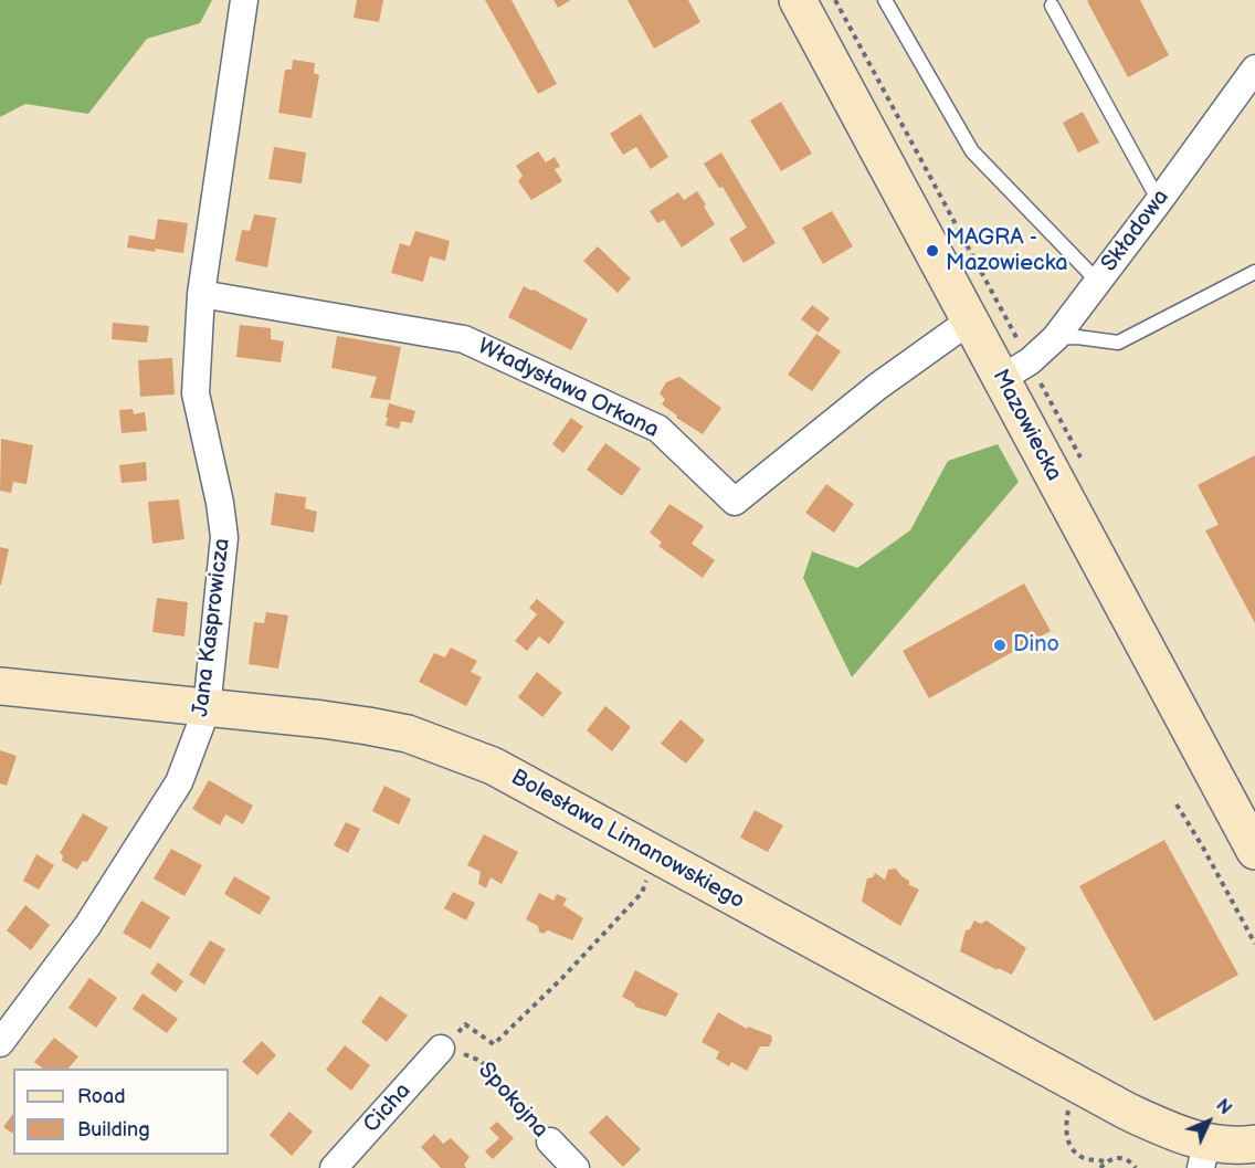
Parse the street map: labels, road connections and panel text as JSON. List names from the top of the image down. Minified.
{"streets":{"street":["Składowa","Władysława Orkana","Mazowiecka","Jana Kasprowicza","Bolesława Limanowskiego","Spokojna","Cicha"]},"crossings":[["Składowa","Mazowiecka"],["Władysława Orkana","Mazowiecka"],["Władysława Orkana","Jana Kasprowicza"],["Jana Kasprowicza","Bolesława Limanowskiego"],["Spokojna","Cicha"]],"places":["MAGRA - Mazowiecka","Dino"],"legend":["Road","Building"],"north":"top right"}
